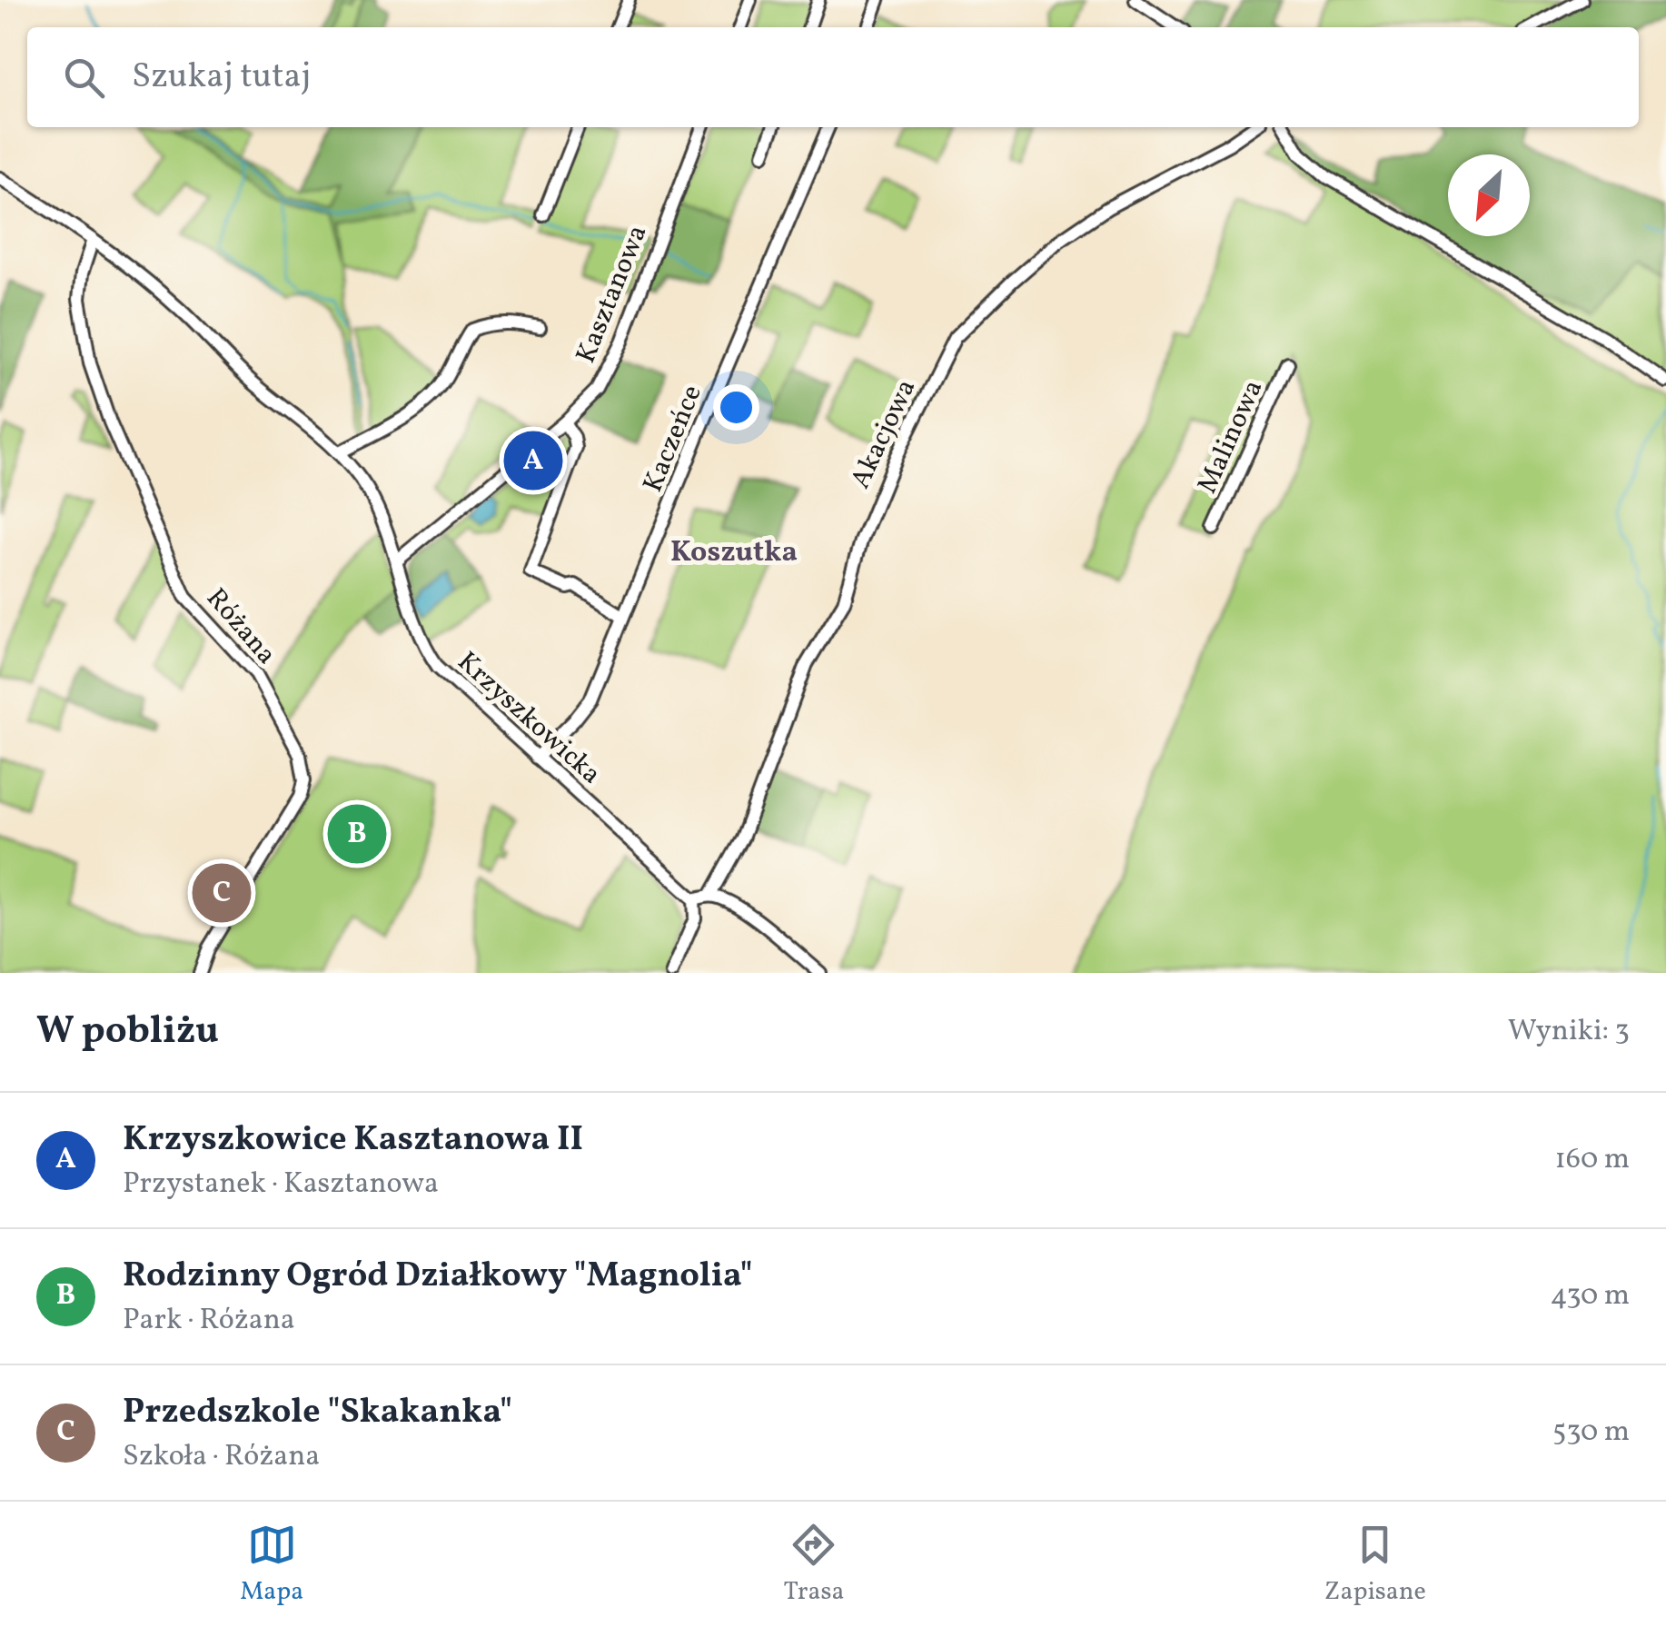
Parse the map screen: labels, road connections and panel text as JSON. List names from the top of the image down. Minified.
{"streets":{"street":["Kasztanowa","Akacjowa","Malinowa","Kaczeńce","Różana","Krzyszkowicka"]},"crossings":[["Kasztanowa","Krzyszkowicka"],["Kaczeńce","Krzyszkowicka"],["Różana","Krzyszkowicka"]],"districts":["Koszutka"],"north":"bottom left","page":{"search":"Szukaj tutaj","pins":["A","B","C"],"heading":["W pobliżu","Wyniki: 3"],"list":[{"mark":"A","name":"Krzyszkowice Kasztanowa II","note":"Przystanek · Kasztanowa","value":"160 m"},{"mark":"B","name":"Rodzinny Ogród Działkowy \"Magnolia\"","note":"Park · Różana","value":"430 m"},{"mark":"C","name":"Przedszkole \"Skakanka\"","note":"Szkoła · Różana","value":"530 m"}],"nav":["Mapa","Trasa","Zapisane"]}}
